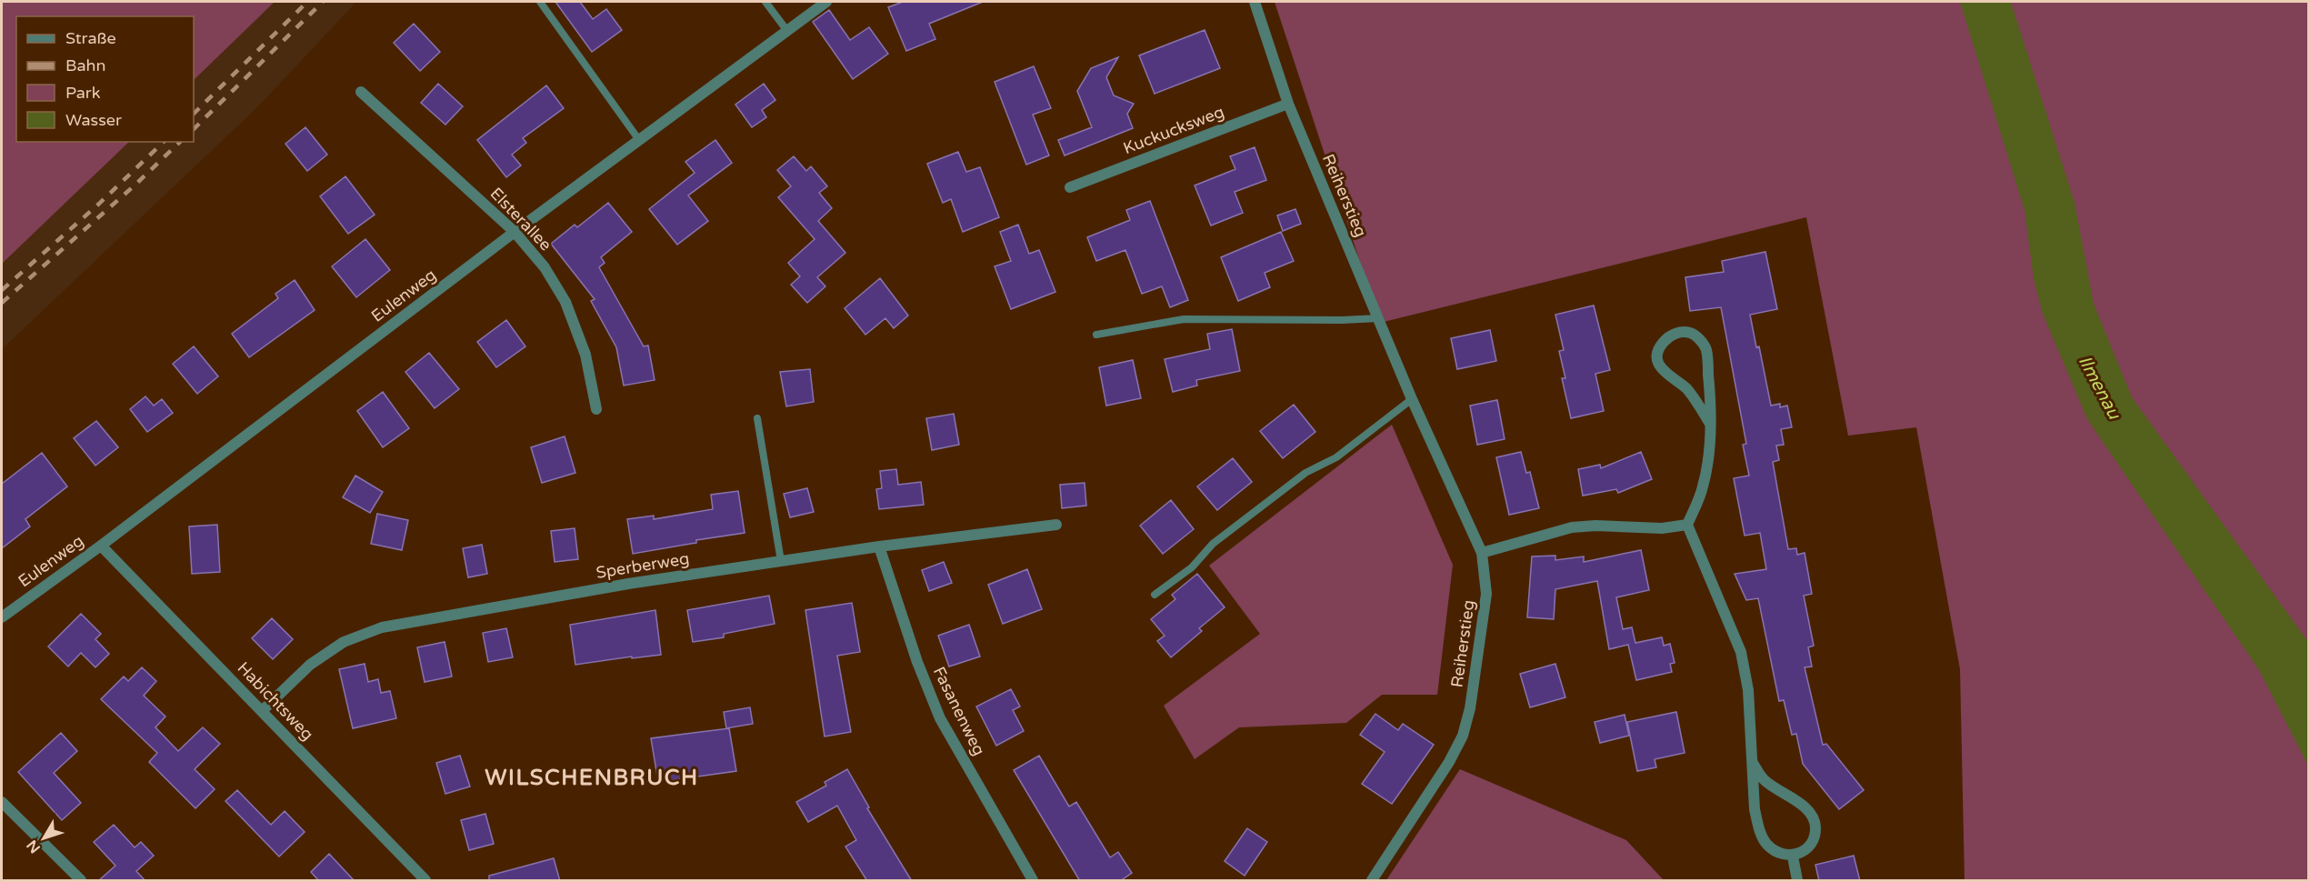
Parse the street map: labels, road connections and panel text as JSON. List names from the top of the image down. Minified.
{"streets":{"street":["Kuckucksweg","Reiherstieg","Elsterallee","Eulenweg","Sperberweg","Habichtsweg","Fasanenweg"]},"crossings":[["Kuckucksweg","Reiherstieg"],["Elsterallee","Eulenweg"],["Eulenweg","Habichtsweg"],["Sperberweg","Habichtsweg"],["Sperberweg","Fasanenweg"]],"districts":["WILSCHENBRUCH"],"water":["Ilmenau"],"legend":["Straße","Bahn","Park","Wasser"],"north":"bottom left"}
